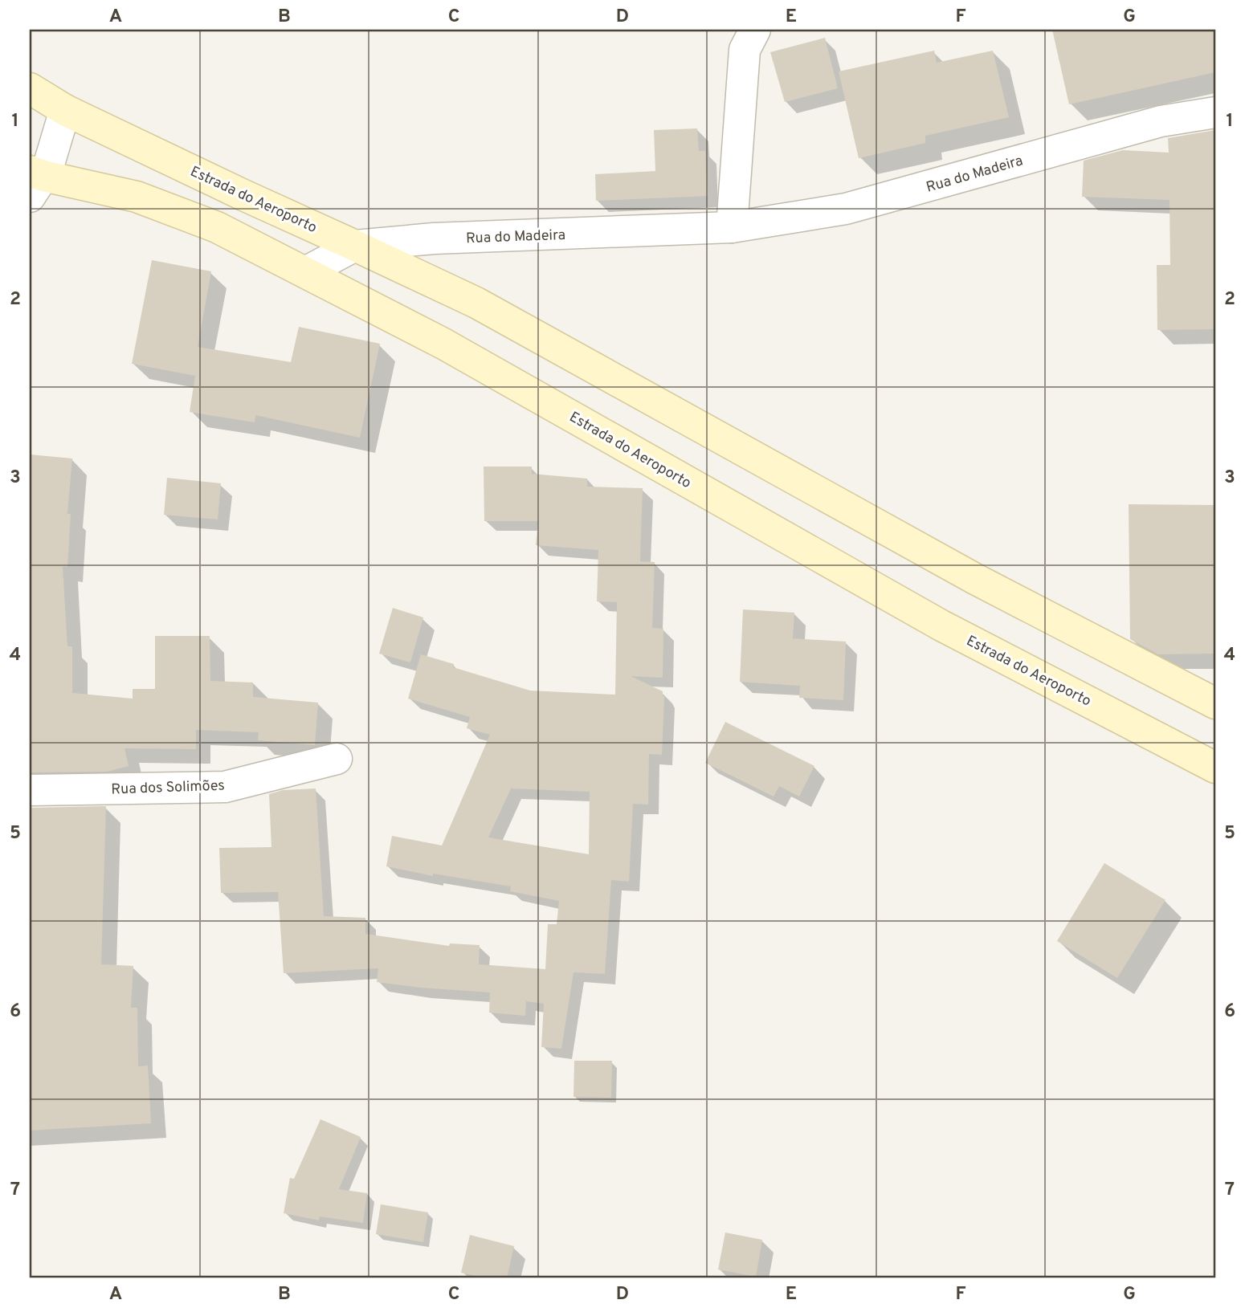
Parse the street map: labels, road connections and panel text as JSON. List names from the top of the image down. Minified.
{"streets":{"main road":["Estrada do Aeroporto"],"street":["Rua do Madeira","Rua dos Solimões"]},"crossings":[["Rua do Madeira","Estrada do Aeroporto"]],"grid":{"columns":["A","B","C","D","E","F","G"],"rows":["1","2","3","4","5","6","7"]}}
